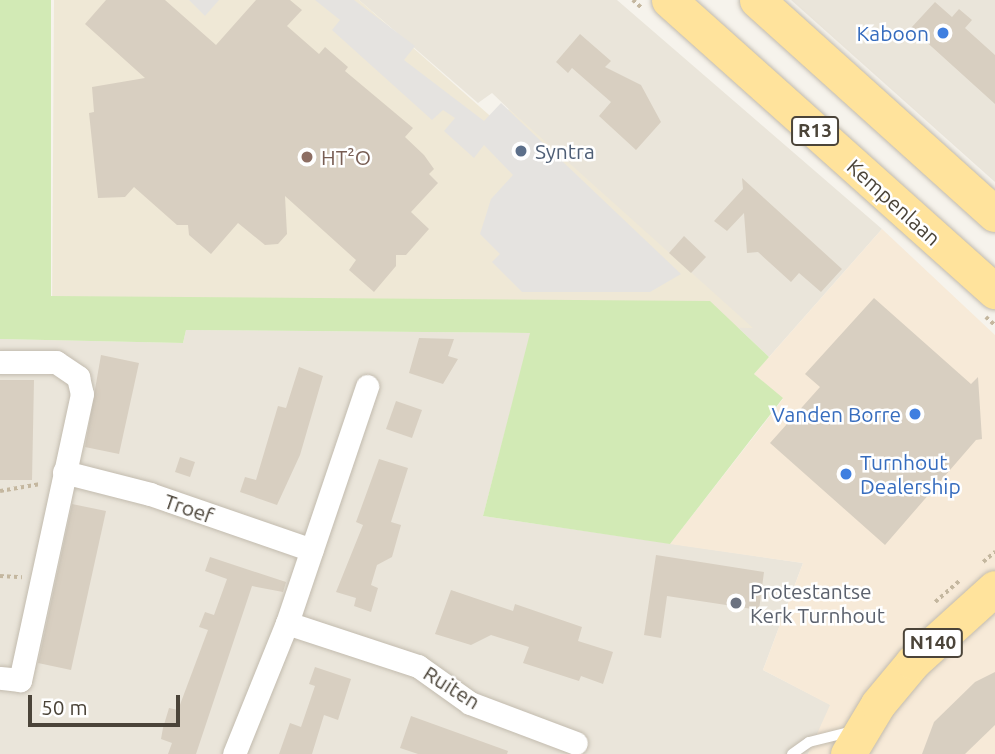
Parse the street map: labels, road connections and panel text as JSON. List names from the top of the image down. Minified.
{"streets":{"main road":["R13","Kempenlaan","N140"],"street":["Troef","Ruiten"]},"places":["Kaboon","Syntra","HT²O","Vanden Borre","Turnhout Dealership","Protestantse Kerk Turnhout"],"scale_bar":"50 m"}
